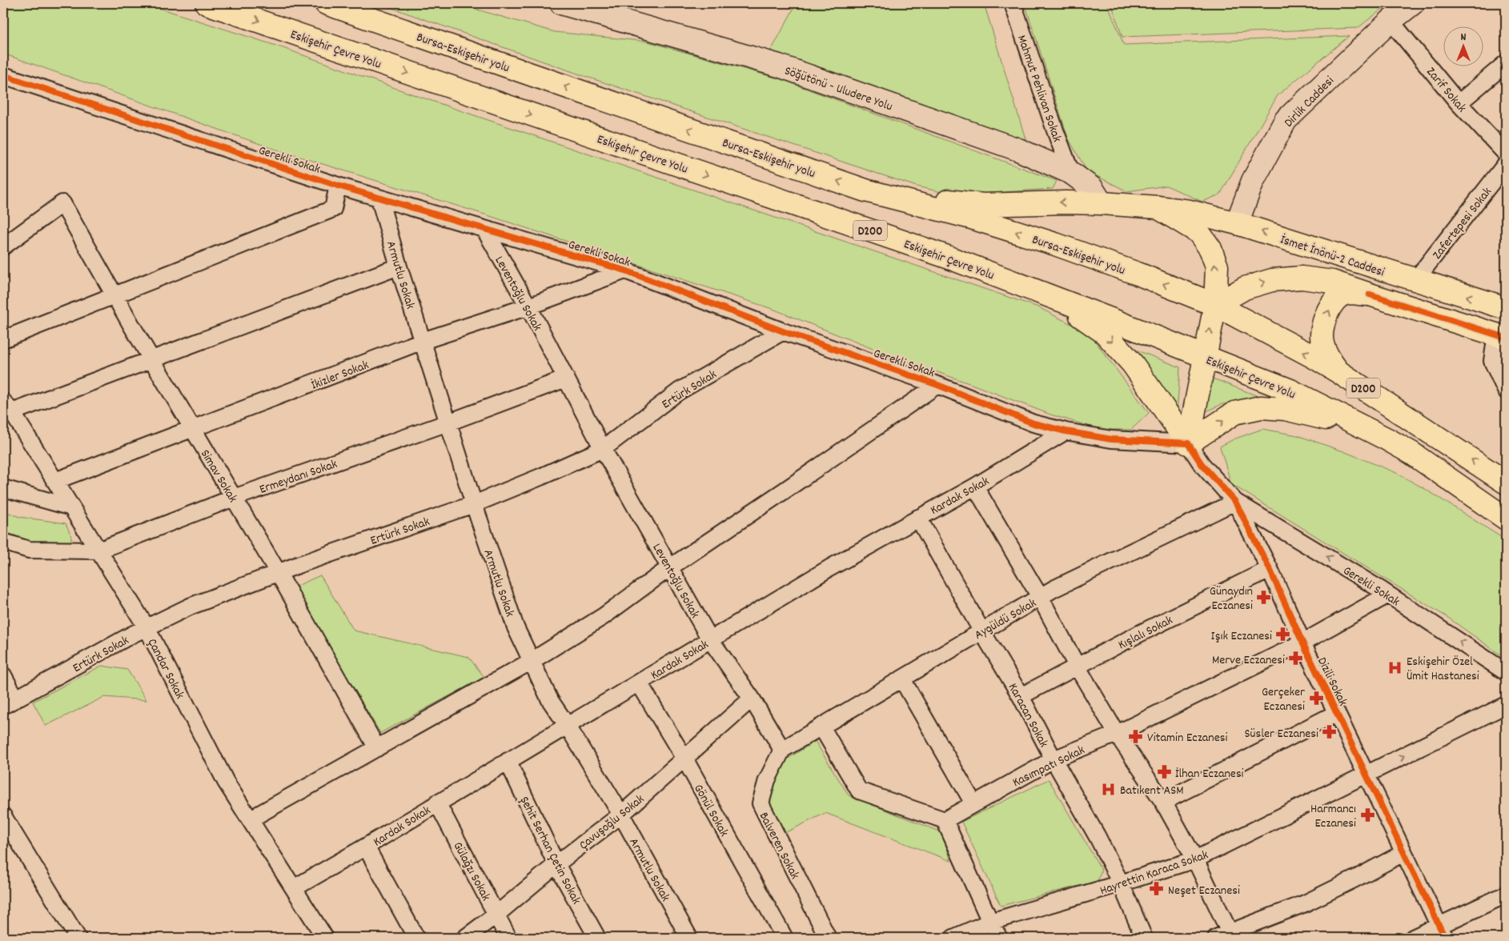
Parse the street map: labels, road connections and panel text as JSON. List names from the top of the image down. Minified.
{"streets":{"main road":["Eskişehir Çevre Yolu","Bursa-Eskişehir yolu","D200","İsmet İnönü-2 Caddesi"],"street":["Söğütönü - Uludere Yolu","Mahmut Pehlivan Sokak","Zarif Sokak","Dirlik Caddesi","Gerekli Sokak","Zafertepesi Sokak","Armutlu Sokak","Leventoğlu Sokak","İkizler Sokak","Ertürk Sokak","Simav Sokak","Ermeydanı Sokak","Kardak Sokak","Aygüldü Sokak","Kışlalı Sokak","Çandar Sokak","Dizili Sokak","Karacan Sokak","Kasımpatı Sokak","Gönül Sokak","Çavuşoğlu Sokak","Balveren Sokak","Şehit Serhan Çetin Sokak","Gülağzı Sokak","Hayrettin Karaca Sokak"]},"crossings":[["Bursa-Eskişehir yolu","D200"],["Bursa-Eskişehir yolu","İsmet İnönü-2 Caddesi"],["Söğütönü - Uludere Yolu","Mahmut Pehlivan Sokak"],["Söğütönü - Uludere Yolu","İsmet İnönü-2 Caddesi"],["Zarif Sokak","Dirlik Caddesi"],["Dirlik Caddesi","İsmet İnönü-2 Caddesi"],["Gerekli Sokak","Armutlu Sokak"],["Gerekli Sokak","Leventoğlu Sokak"],["Gerekli Sokak","İkizler Sokak"],["Gerekli Sokak","Ertürk Sokak"],["Gerekli Sokak","Kardak Sokak"],["Gerekli Sokak","Aygüldü Sokak"],["Gerekli Sokak","Dizili Sokak"],["Gerekli Sokak","Kasımpatı Sokak"],["Zafertepesi Sokak","İsmet İnönü-2 Caddesi"],["Armutlu Sokak","İkizler Sokak"],["Armutlu Sokak","Ertürk Sokak"],["Armutlu Sokak","Ermeydanı Sokak"],["Armutlu Sokak","Kardak Sokak"],["Armutlu Sokak","Çavuşoğlu Sokak"],["Leventoğlu Sokak","İkizler Sokak"],["Leventoğlu Sokak","Ertürk Sokak"],["Leventoğlu Sokak","Ermeydanı Sokak"],["Leventoğlu Sokak","Kardak Sokak"],["Leventoğlu Sokak","Aygüldü Sokak"],["Leventoğlu Sokak","Çavuşoğlu Sokak"],["Leventoğlu Sokak","Balveren Sokak"],["İkizler Sokak","Simav Sokak"],["İkizler Sokak","Çandar Sokak"],["Ertürk Sokak","Simav Sokak"],["Ertürk Sokak","Çandar Sokak"],["Simav Sokak","Ermeydanı Sokak"],["Ermeydanı Sokak","Çandar Sokak"],["Kardak Sokak","Çandar Sokak"],["Kardak Sokak","Karacan Sokak"],["Kardak Sokak","Gönül Sokak"],["Kardak Sokak","Şehit Serhan Çetin Sokak"],["Kardak Sokak","Gülağzı Sokak"],["Aygüldü Sokak","Dizili Sokak"],["Aygüldü Sokak","Karacan Sokak"],["Aygüldü Sokak","Balveren Sokak"],["Kışlalı Sokak","Dizili Sokak"],["Kışlalı Sokak","Karacan Sokak"],["Dizili Sokak","Kasımpatı Sokak"],["Dizili Sokak","Hayrettin Karaca Sokak"],["Karacan Sokak","Kasımpatı Sokak"],["Karacan Sokak","Hayrettin Karaca Sokak"],["Gönül Sokak","Çavuşoğlu Sokak"],["Çavuşoğlu Sokak","Şehit Serhan Çetin Sokak"],["Çavuşoğlu Sokak","Gülağzı Sokak"]],"one_way":["Eskişehir Çevre Yolu","Bursa-Eskişehir yolu"],"places":{"pharmacy":["Günaydın Eczanesi","Işık Eczanesi","Merve Eczanesi","Gerçeker Eczanesi","Süsler Eczanesi","Vitamin Eczanesi","İlhan Eczanesi","Harmancı Eczanesi","Neşet Eczanesi"],"hospital":["Eskişehir Özel Ümit Hastanesi","Batıkent ASM"]},"north":"top"}
